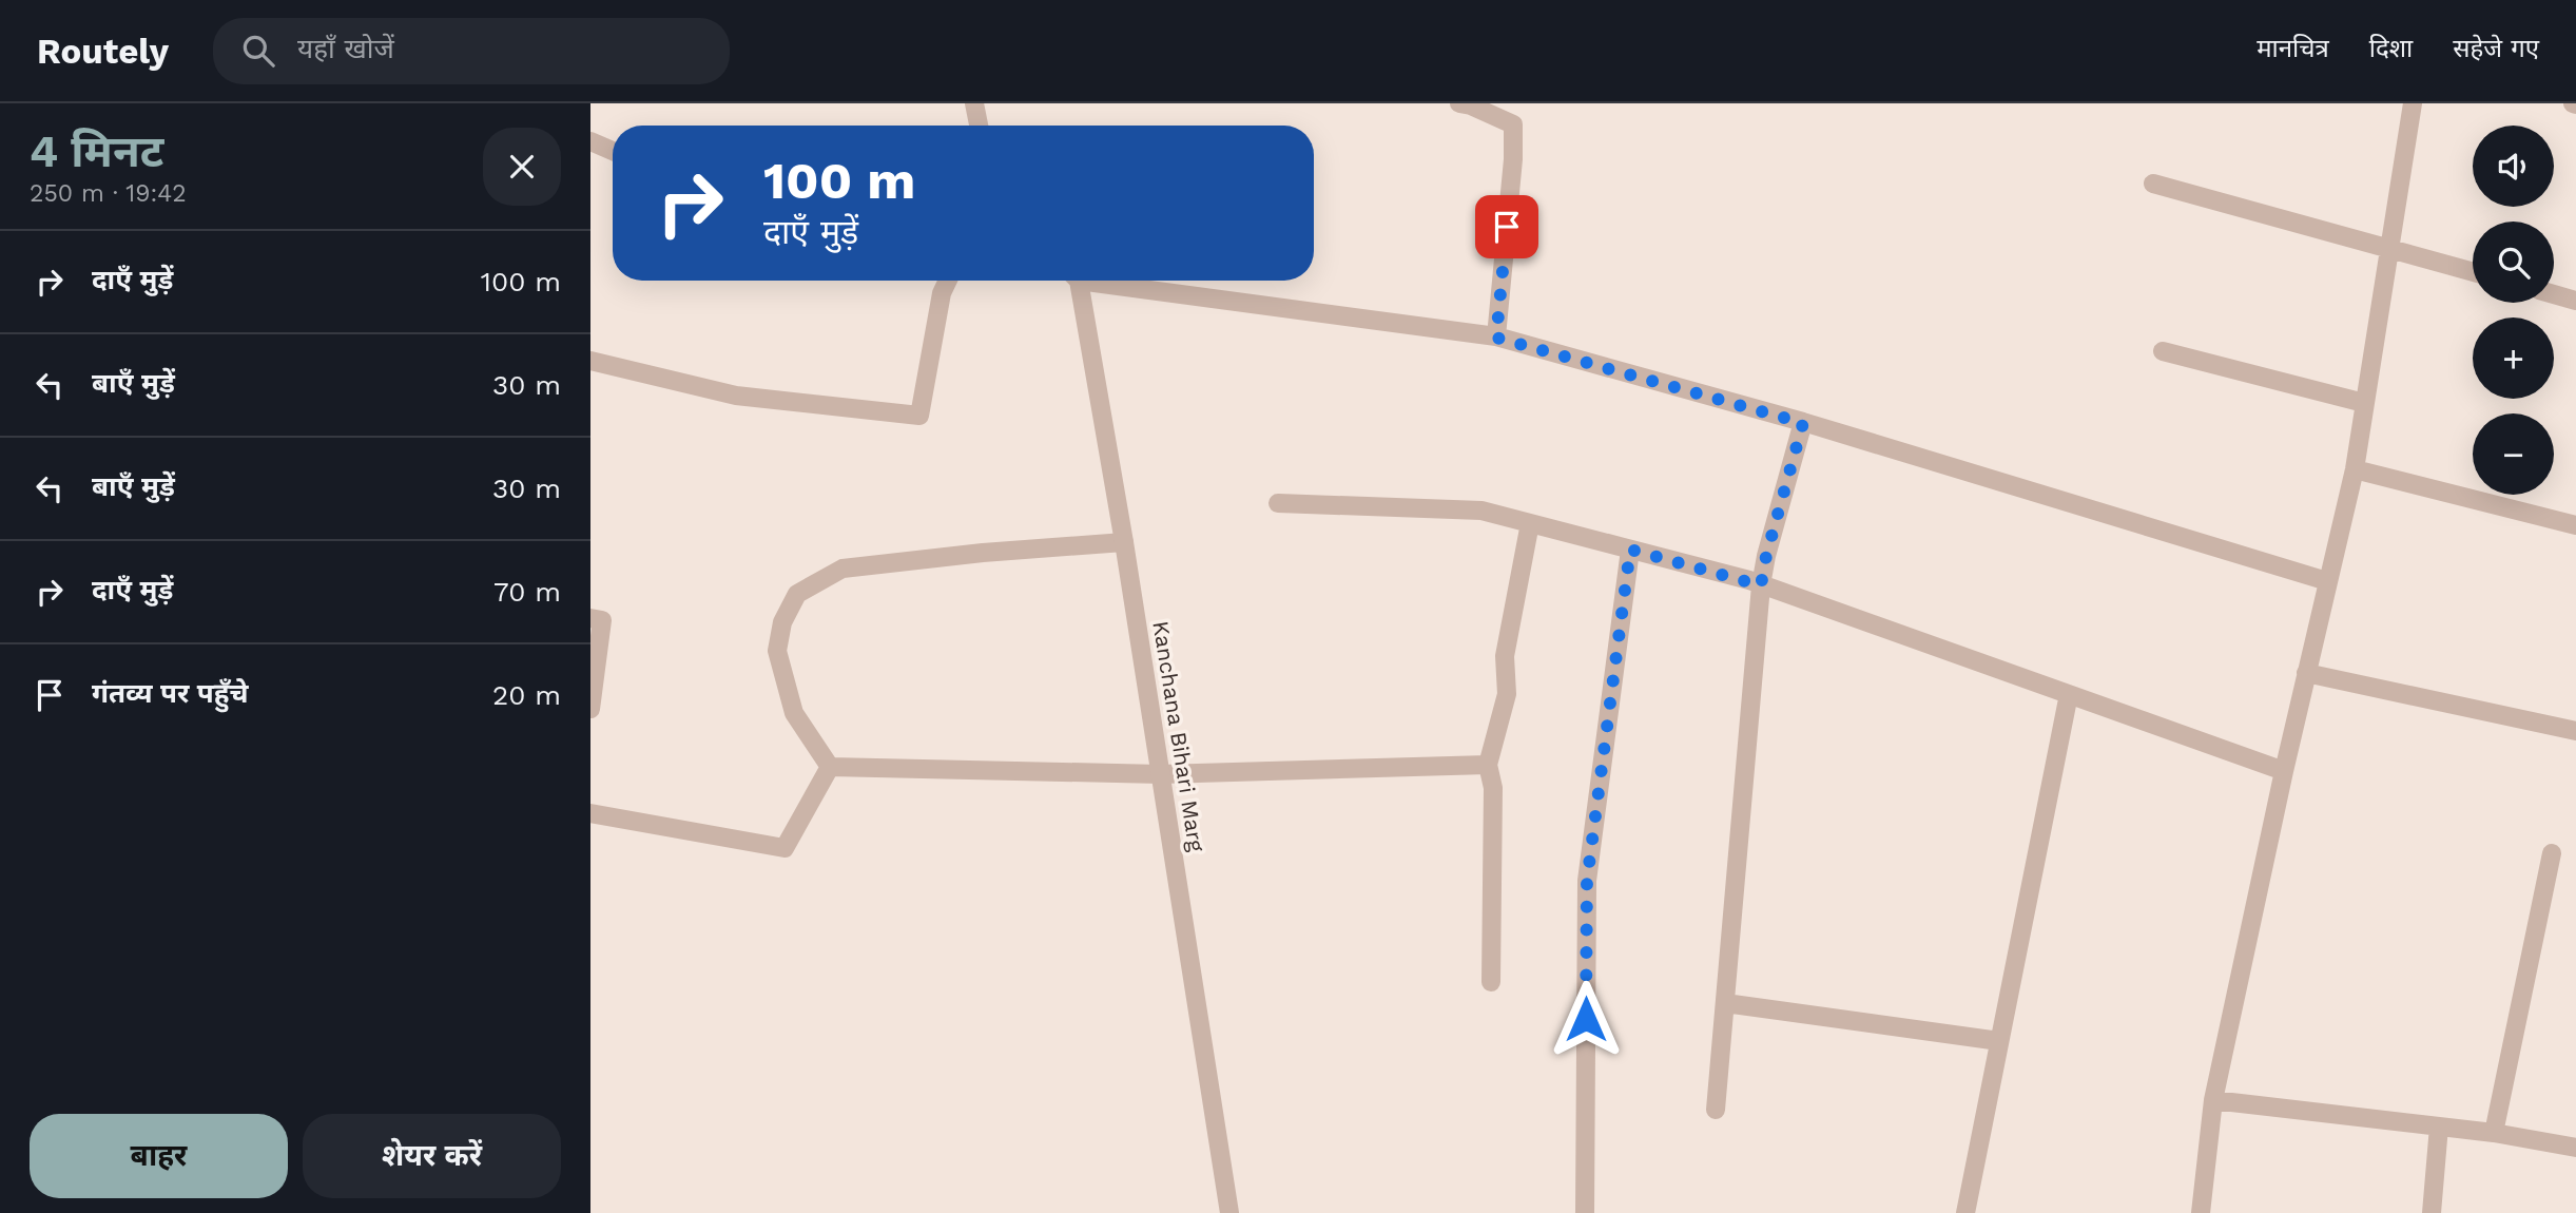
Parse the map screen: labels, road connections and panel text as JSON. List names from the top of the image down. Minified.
{"streets":{"street":["Kanchana Bihari Marg"]},"page":{"header":"Routely","search":"यहाँ खोजें","nav":["मानचित्र","दिशा","सहेजे गए"],"heading":["4 मिनट","250 m · 19:42"],"map_buttons":["+","−"],"turn":["100 m","दाएँ मुड़ें"],"list":[{"name":"दाएँ मुड़ें","value":"100 m"},{"name":"बाएँ मुड़ें","value":"30 m"},{"name":"बाएँ मुड़ें","value":"30 m"},{"name":"दाएँ मुड़ें","value":"70 m"},{"name":"गंतव्य पर पहुँचे","value":"20 m"}],"buttons":["बाहर","शेयर करें"]}}
